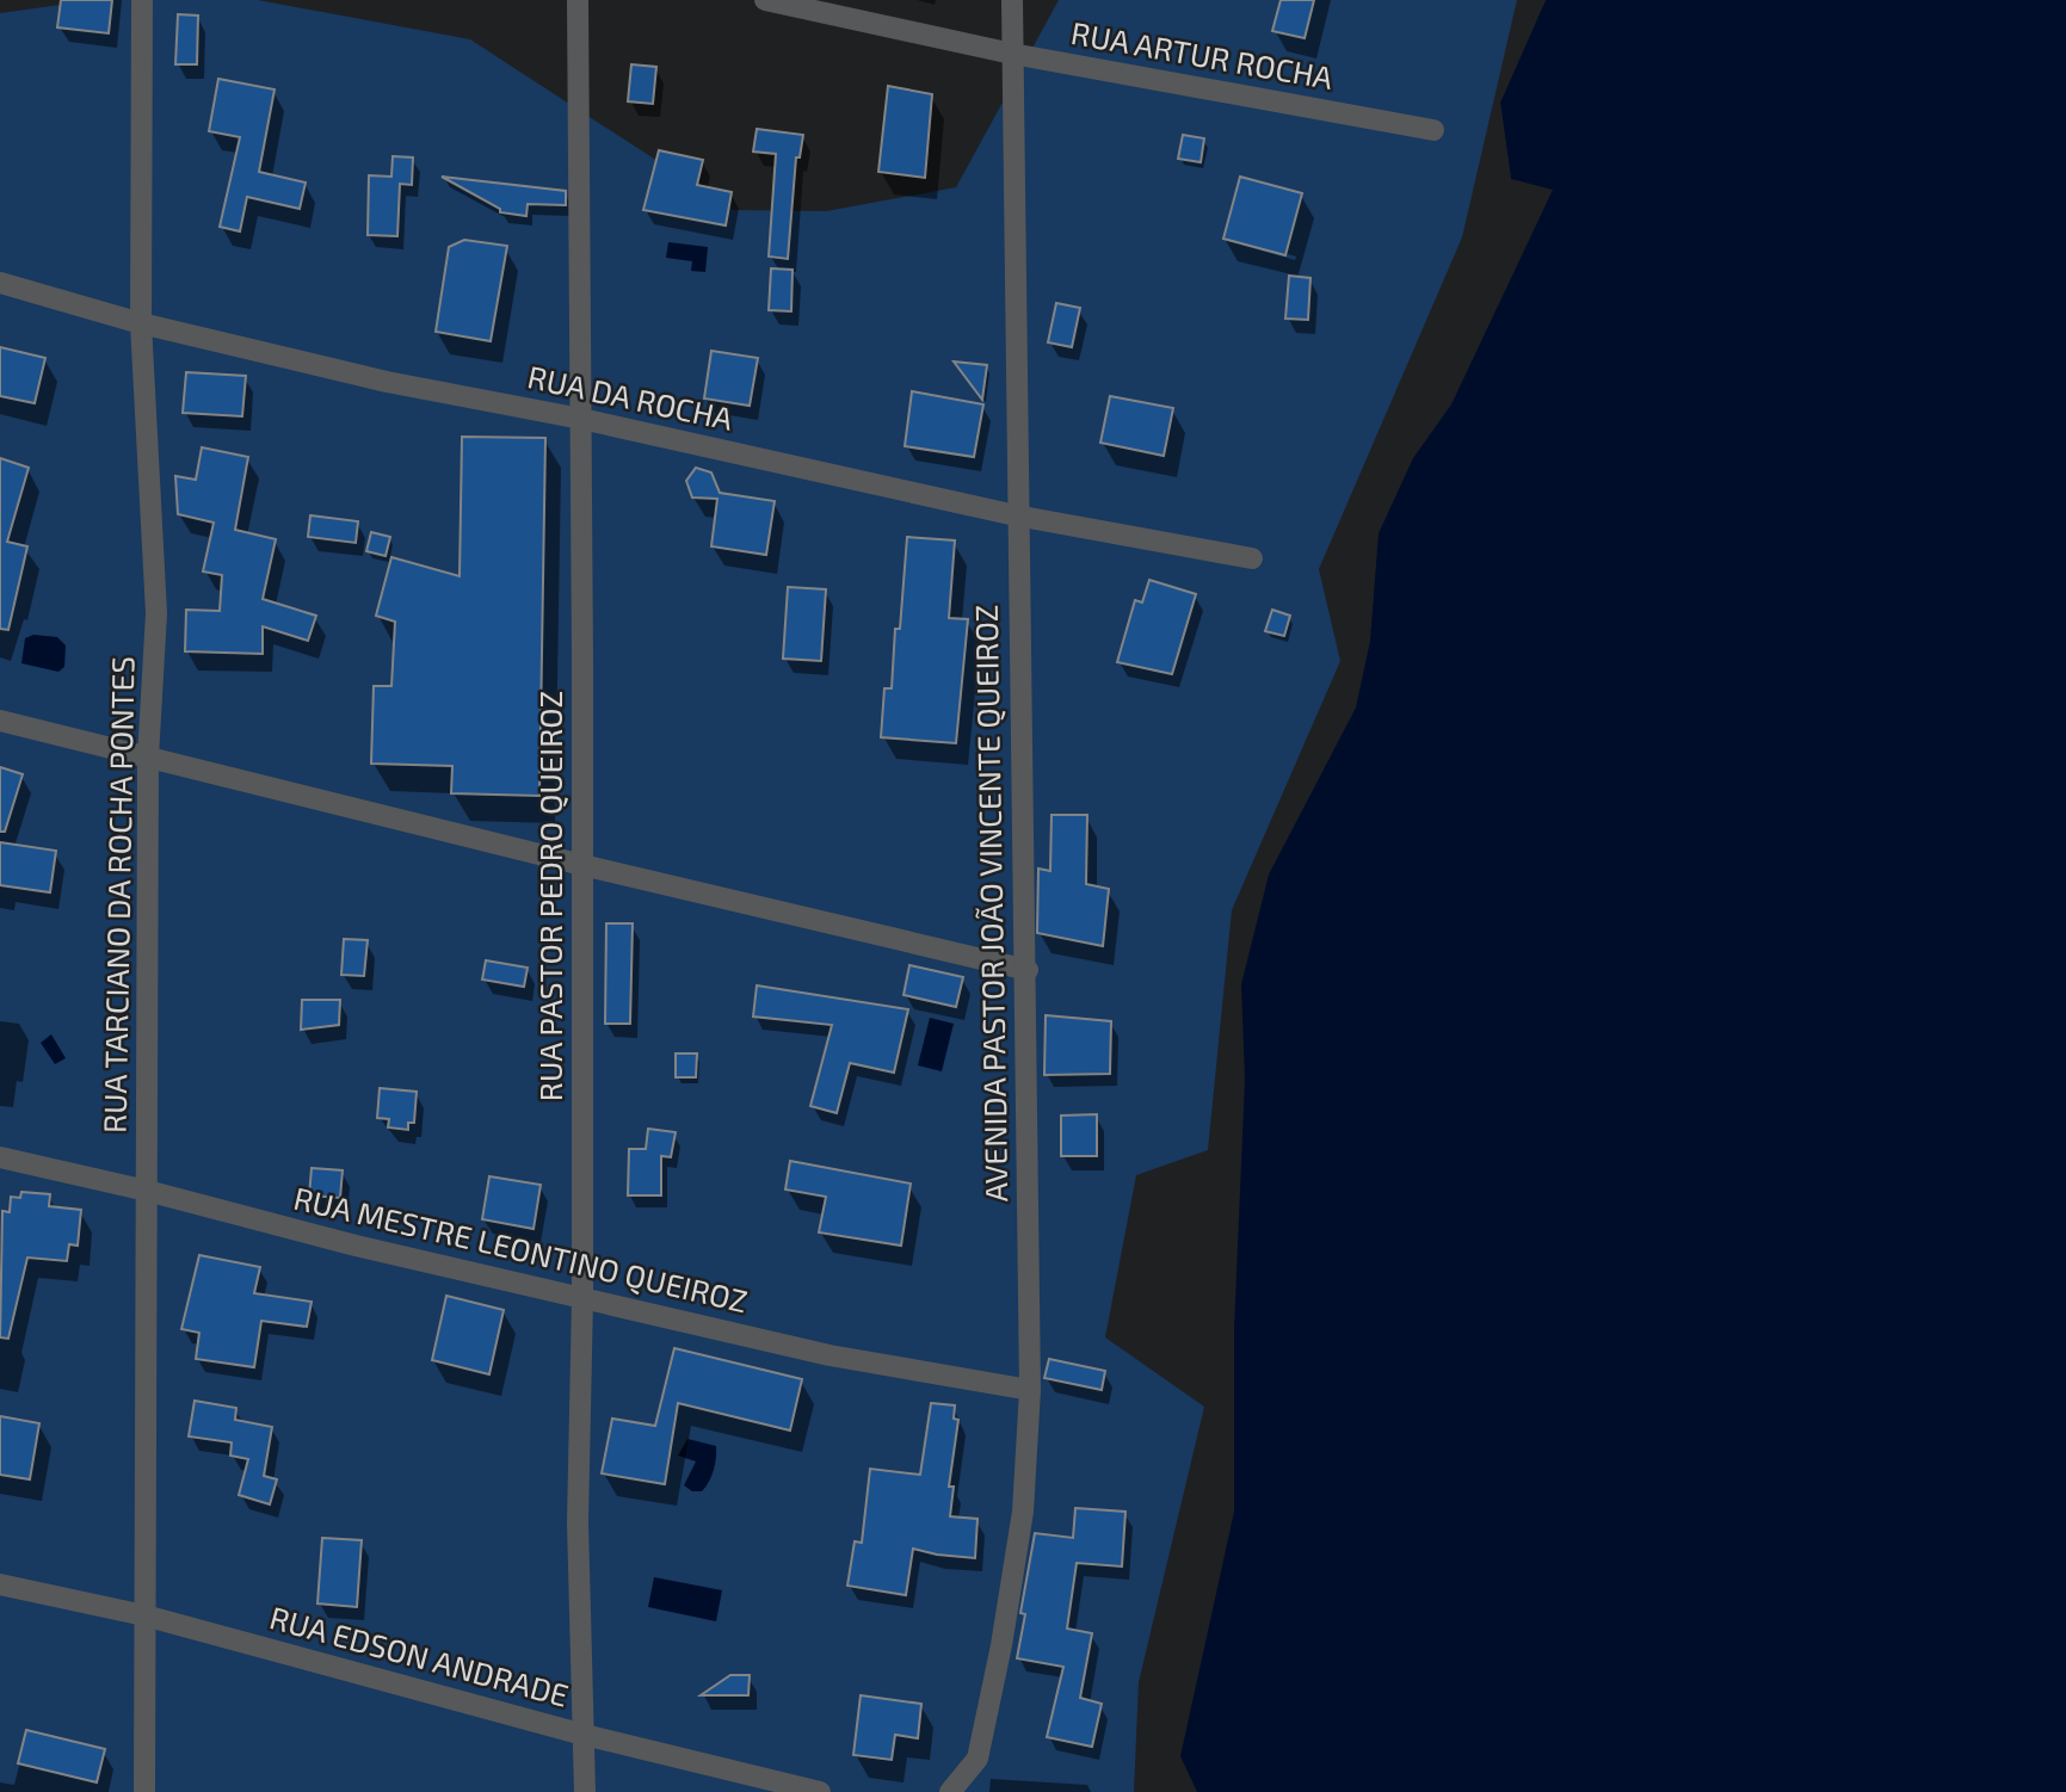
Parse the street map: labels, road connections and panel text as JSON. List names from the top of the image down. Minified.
{"streets":{"street":["RUA ARTUR ROCHA","RUA DA ROCHA","RUA TARCIANO DA ROCHA PONTES","RUA PASTOR PEDRO QUEIROZ","AVENIDA PASTOR JOÃO VINCENTE QUEIROZ","RUA MESTRE LEONTINO QUEIROZ","RUA EDSON ANDRADE"]},"crossings":[["RUA ARTUR ROCHA","AVENIDA PASTOR JOÃO VINCENTE QUEIROZ"],["RUA DA ROCHA","RUA TARCIANO DA ROCHA PONTES"],["RUA DA ROCHA","RUA PASTOR PEDRO QUEIROZ"],["RUA DA ROCHA","AVENIDA PASTOR JOÃO VINCENTE QUEIROZ"],["RUA TARCIANO DA ROCHA PONTES","RUA MESTRE LEONTINO QUEIROZ"],["RUA TARCIANO DA ROCHA PONTES","RUA EDSON ANDRADE"],["RUA PASTOR PEDRO QUEIROZ","RUA MESTRE LEONTINO QUEIROZ"],["RUA PASTOR PEDRO QUEIROZ","RUA EDSON ANDRADE"],["AVENIDA PASTOR JOÃO VINCENTE QUEIROZ","RUA MESTRE LEONTINO QUEIROZ"]]}
